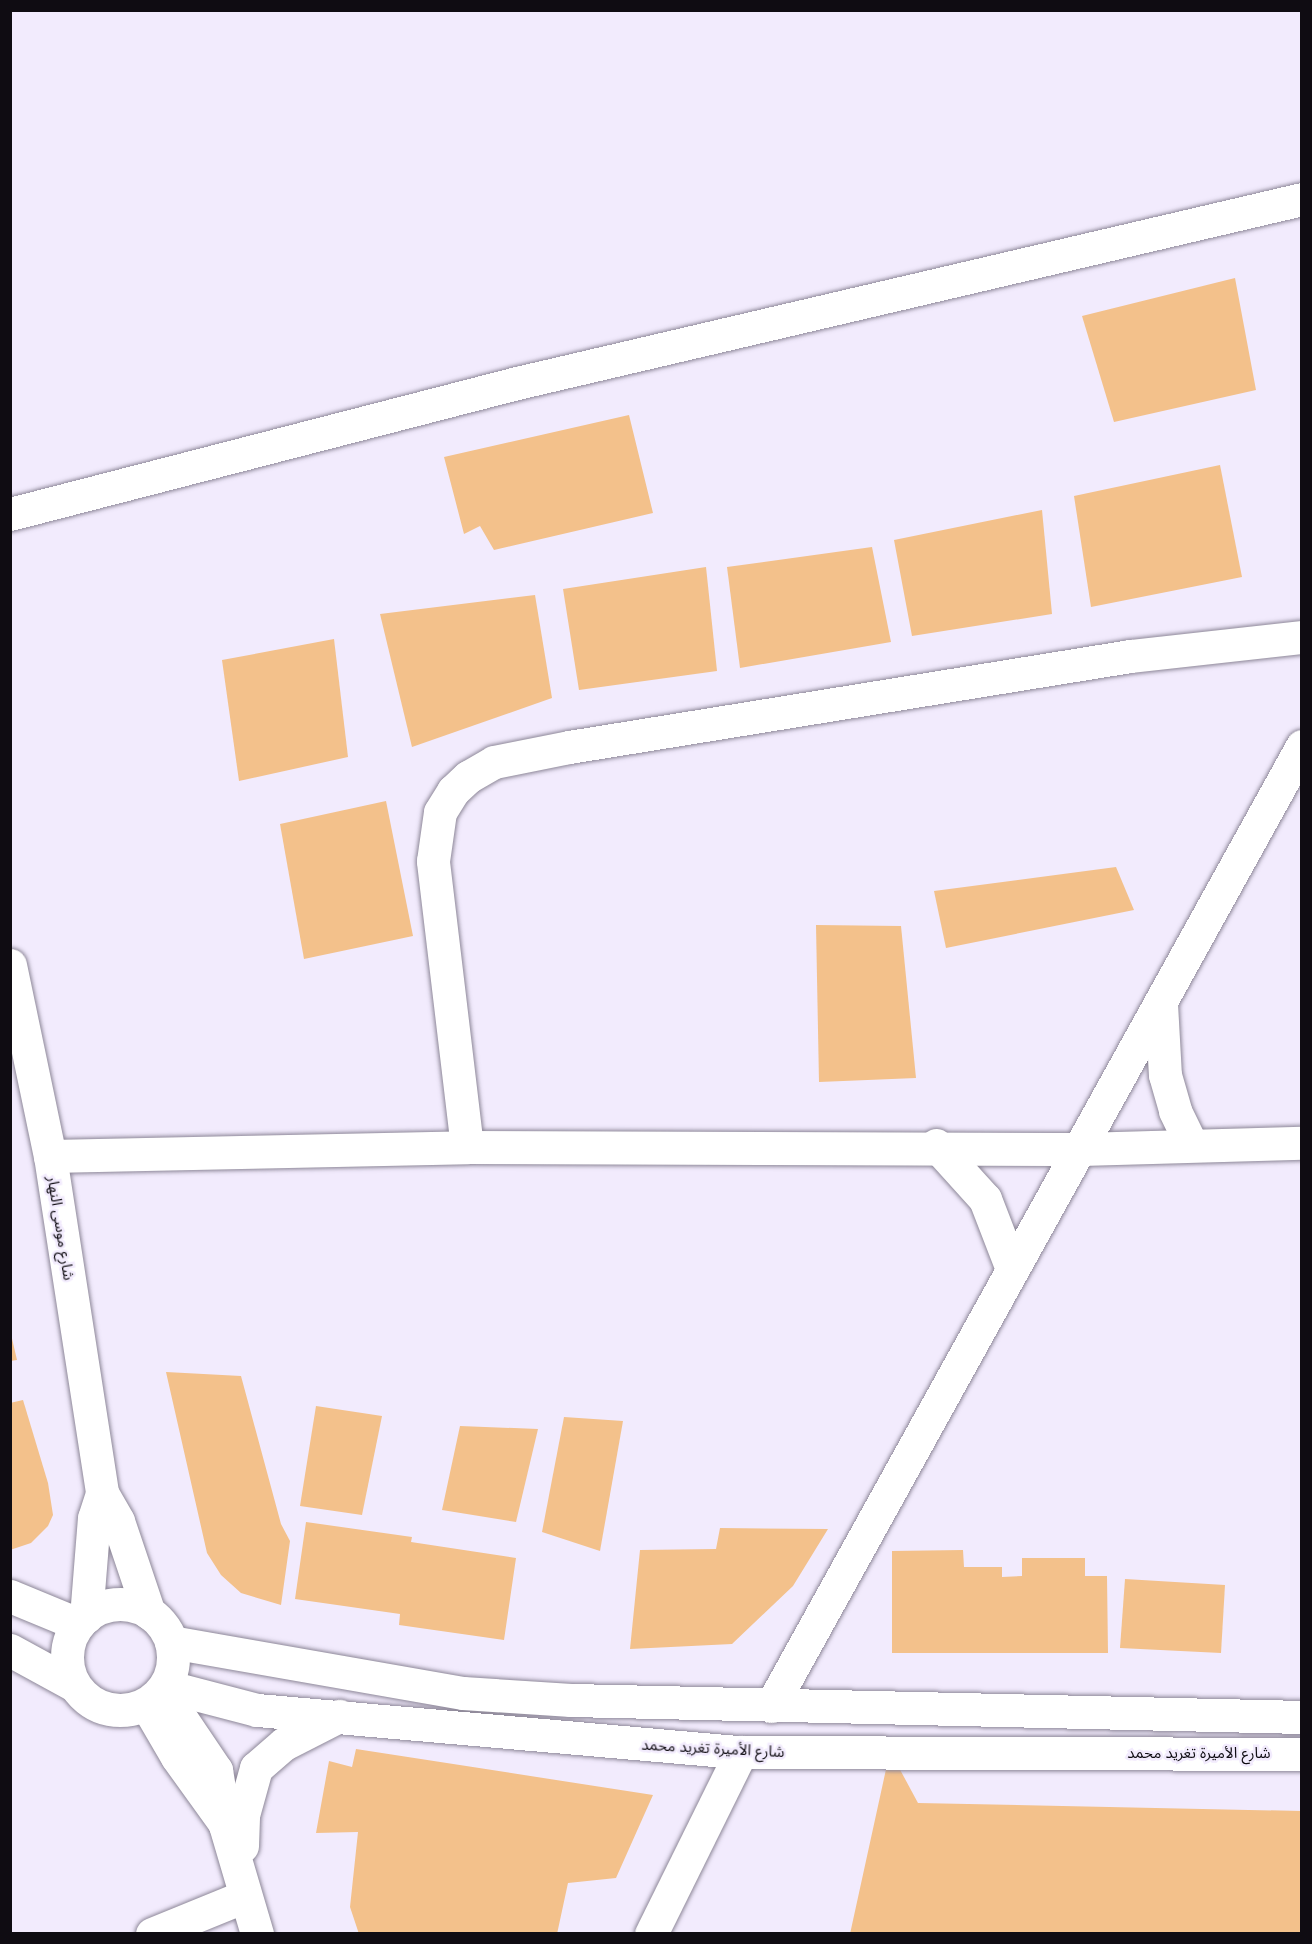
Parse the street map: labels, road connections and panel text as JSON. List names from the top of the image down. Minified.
{"streets":{"street":["شارع موسى النهار","شارع الأميرة تغريد محمد"]},"crossings":[["شارع موسى النهار","شارع الأميرة تغريد محمد"]]}
